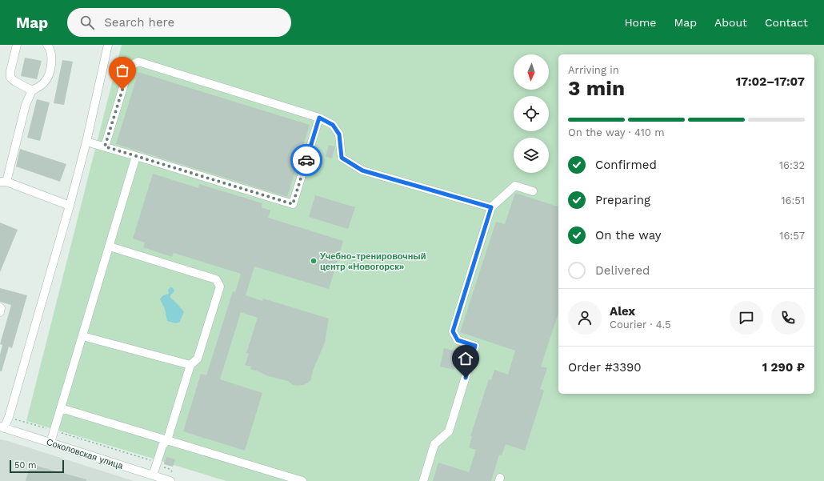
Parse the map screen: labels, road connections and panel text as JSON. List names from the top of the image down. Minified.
{"streets":{"street":["Соколовская улица"]},"places":["Учебно-тренировочный центр «Новогорск»"],"scale_bar":"50 m","north":"bottom","page":{"header":"Map","search":"Search here","nav":["Home","Map","About","Contact"],"heading":["3 min","Arriving in","17:02–17:07"],"panel":["Alex","Courier · 4.5","Order #3390","1 290 ₽"],"bar":"On the way · 410 m","list":[["Confirmed","16:32"],["Preparing","16:51"],["On the way","16:57"],"Delivered"],"scale":"50 m"}}
